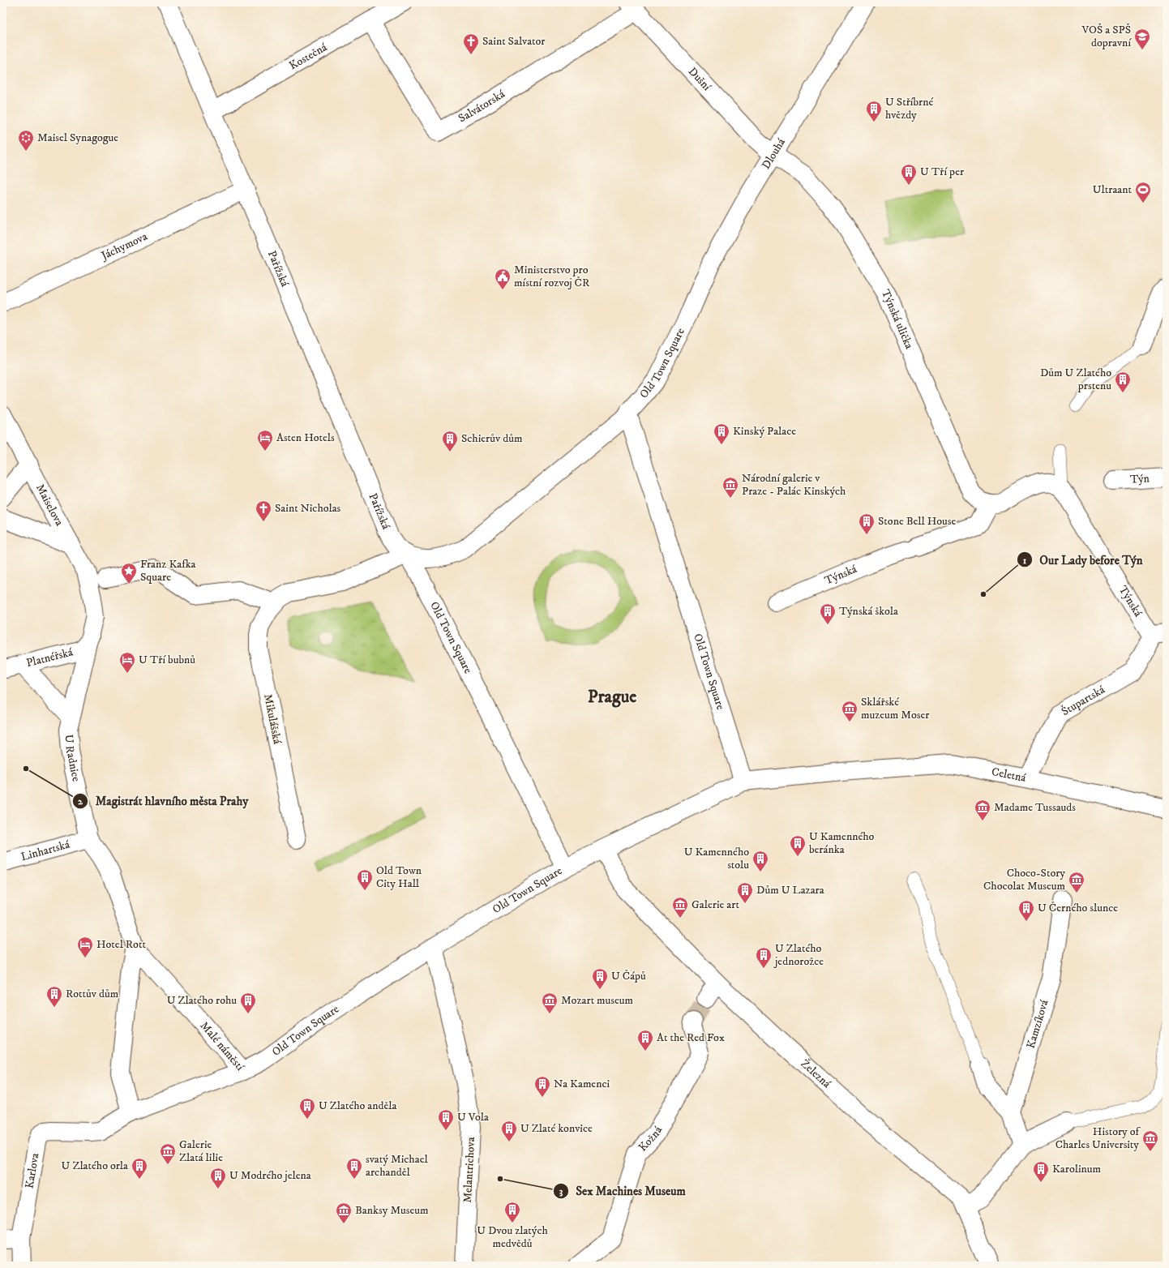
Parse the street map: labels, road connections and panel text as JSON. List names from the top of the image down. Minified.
{"streets":{"street":["Kostečná","Dušní","Salvátorská","Dlouhá","Jáchymova","Pařížská","Týnská ulička","Old Town Square","Týn","Maiselova","Týnská","Platnéřská","Štupartská","Mikulášská","U Radnice","Celetná","Linhartská","Kamzíková","Malé náměstí","Železná","Kožná","Melantrichova","Karlova"]},"crossings":[["Kostečná","Salvátorská"],["Kostečná","Pařížská"],["Dušní","Salvátorská"],["Dušní","Dlouhá"],["Dušní","Týnská ulička"],["Dlouhá","Týnská ulička"],["Dlouhá","Old Town Square"],["Jáchymova","Pařížská"],["Pařížská","Old Town Square"],["Týnská ulička","Týnská"],["Old Town Square","Celetná"],["Old Town Square","Malé náměstí"],["Old Town Square","Melantrichova"],["Maiselova","Platnéřská"],["Maiselova","U Radnice"],["Týnská","Štupartská"],["Platnéřská","U Radnice"],["Štupartská","Celetná"],["U Radnice","Linhartská"],["U Radnice","Malé náměstí"],["Malé náměstí","Karlova"]],"districts":["Prague"],"places":{"school or university":["VOŠ a SPŠ dopravní"],"church":["Saint Salvator","Saint Nicholas"],"building":["U Stříbrné hvězdy","U Tří per","Dům U Zlatého prstenu","Kinský Palace","Schierův dům","Stone Bell House","Týnská škola","U Kamenného beránka","U Kamenného stolu","Old Town City Hall","Dům U Lazara","U Černého slunce","U Zlatého jednorožce","U Čápů","Rottův dům","U Zlatého rohu","At the Red Fox","Na Kamenci","U Zlatého anděla","U Vola","U Zlaté konvice","U Zlatého orla","svatý Michael archanděl","Karolinum","U Modrého jelena","U Dvou zlatých medvědů"],"synagogue":["Maisel Synagogue"],"sports":["Ultraant"],"public building":["Ministerstvo pro místní rozvoj ČR"],"hotel":["Asten Hotels","U Tří bubnů","Hotel Rott"],"museum":["Národní galerie v Praze - Palác Kinských","Sklářské muzeum Moser","Madame Tussauds","Choco-Story Chocolat Museum","Galerie art","Mozart museum","History of Charles University","Galerie Zlatá lilie","Banksy Museum"],"place":["Franz Kafka Square"],"other":["Our Lady before Týn","Magistrát hlavního města Prahy","Sex Machines Museum"]}}
